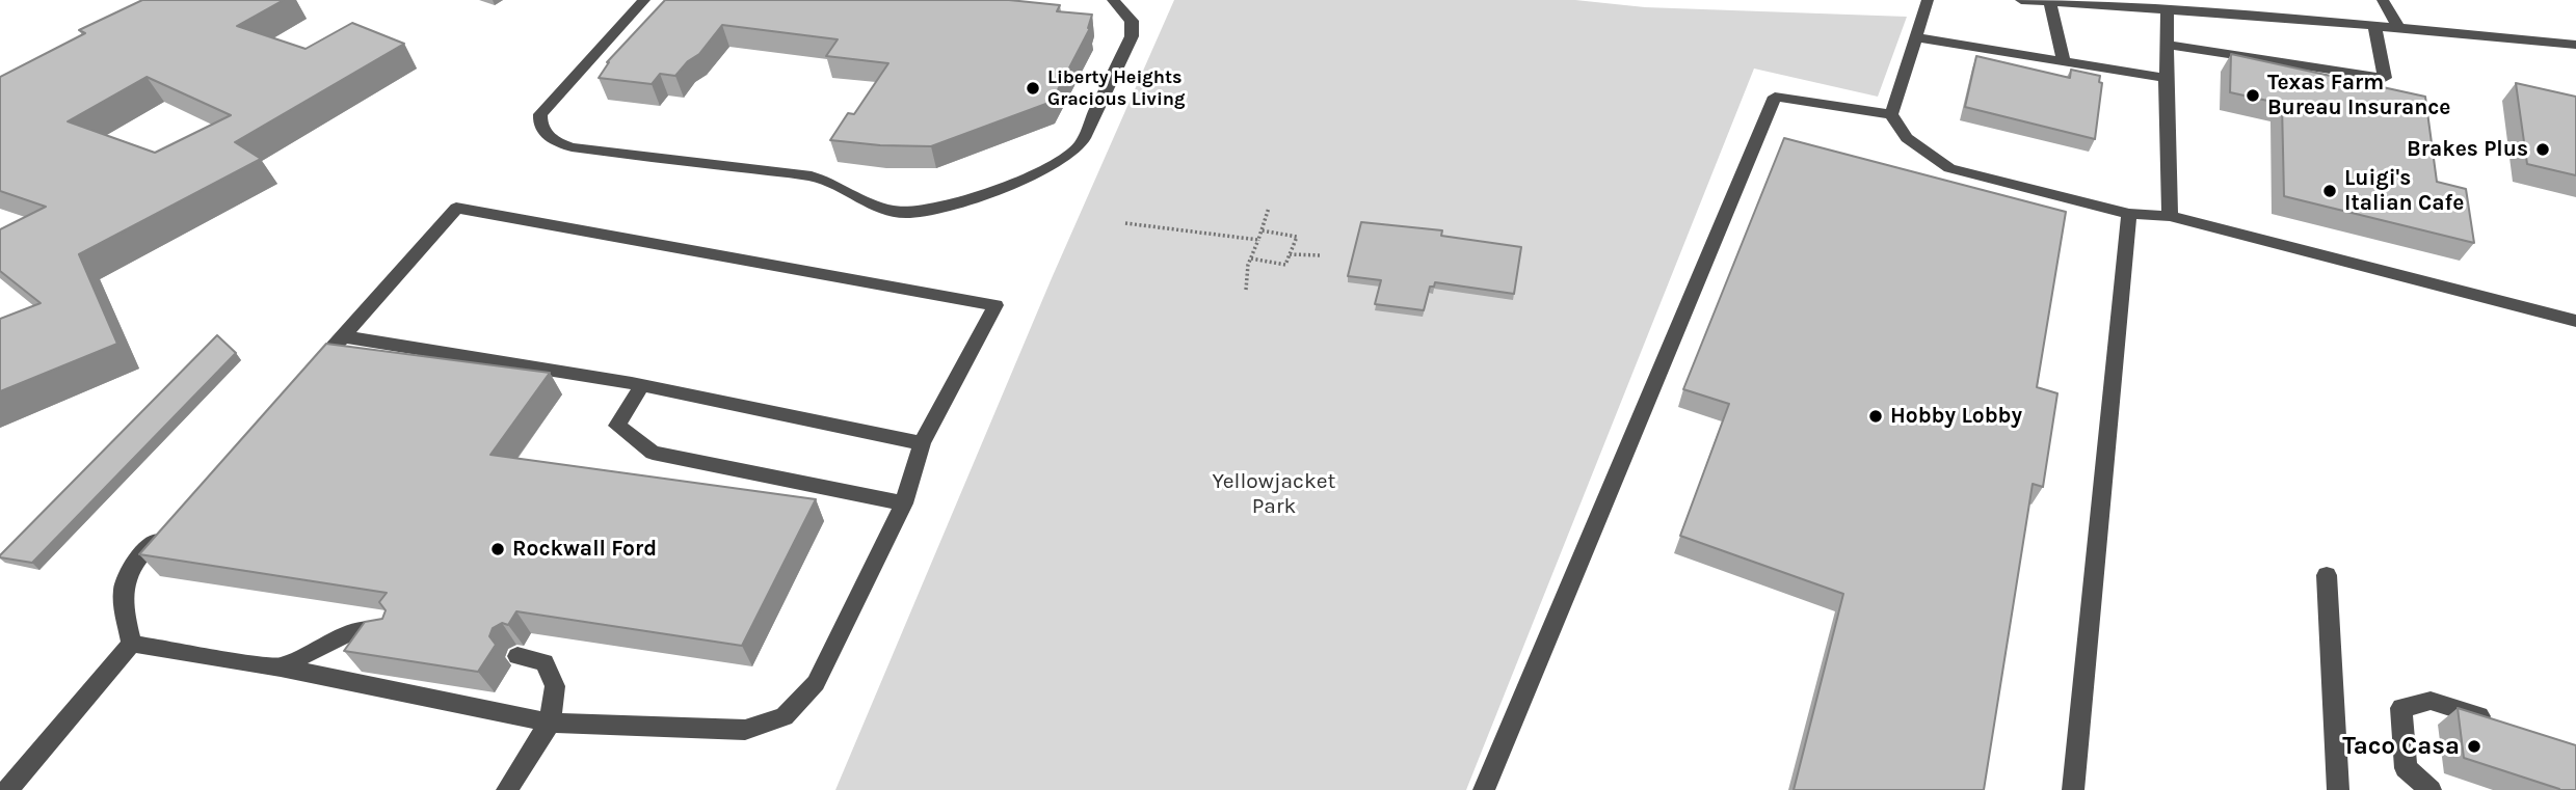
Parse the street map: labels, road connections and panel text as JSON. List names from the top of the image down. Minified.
{"parks":["Yellowjacket Park"],"places":["Liberty Heights Gracious Living","Texas Farm Bureau Insurance","Brakes Plus","Luigi's Italian Cafe","Hobby Lobby","Rockwall Ford","Taco Casa"]}
